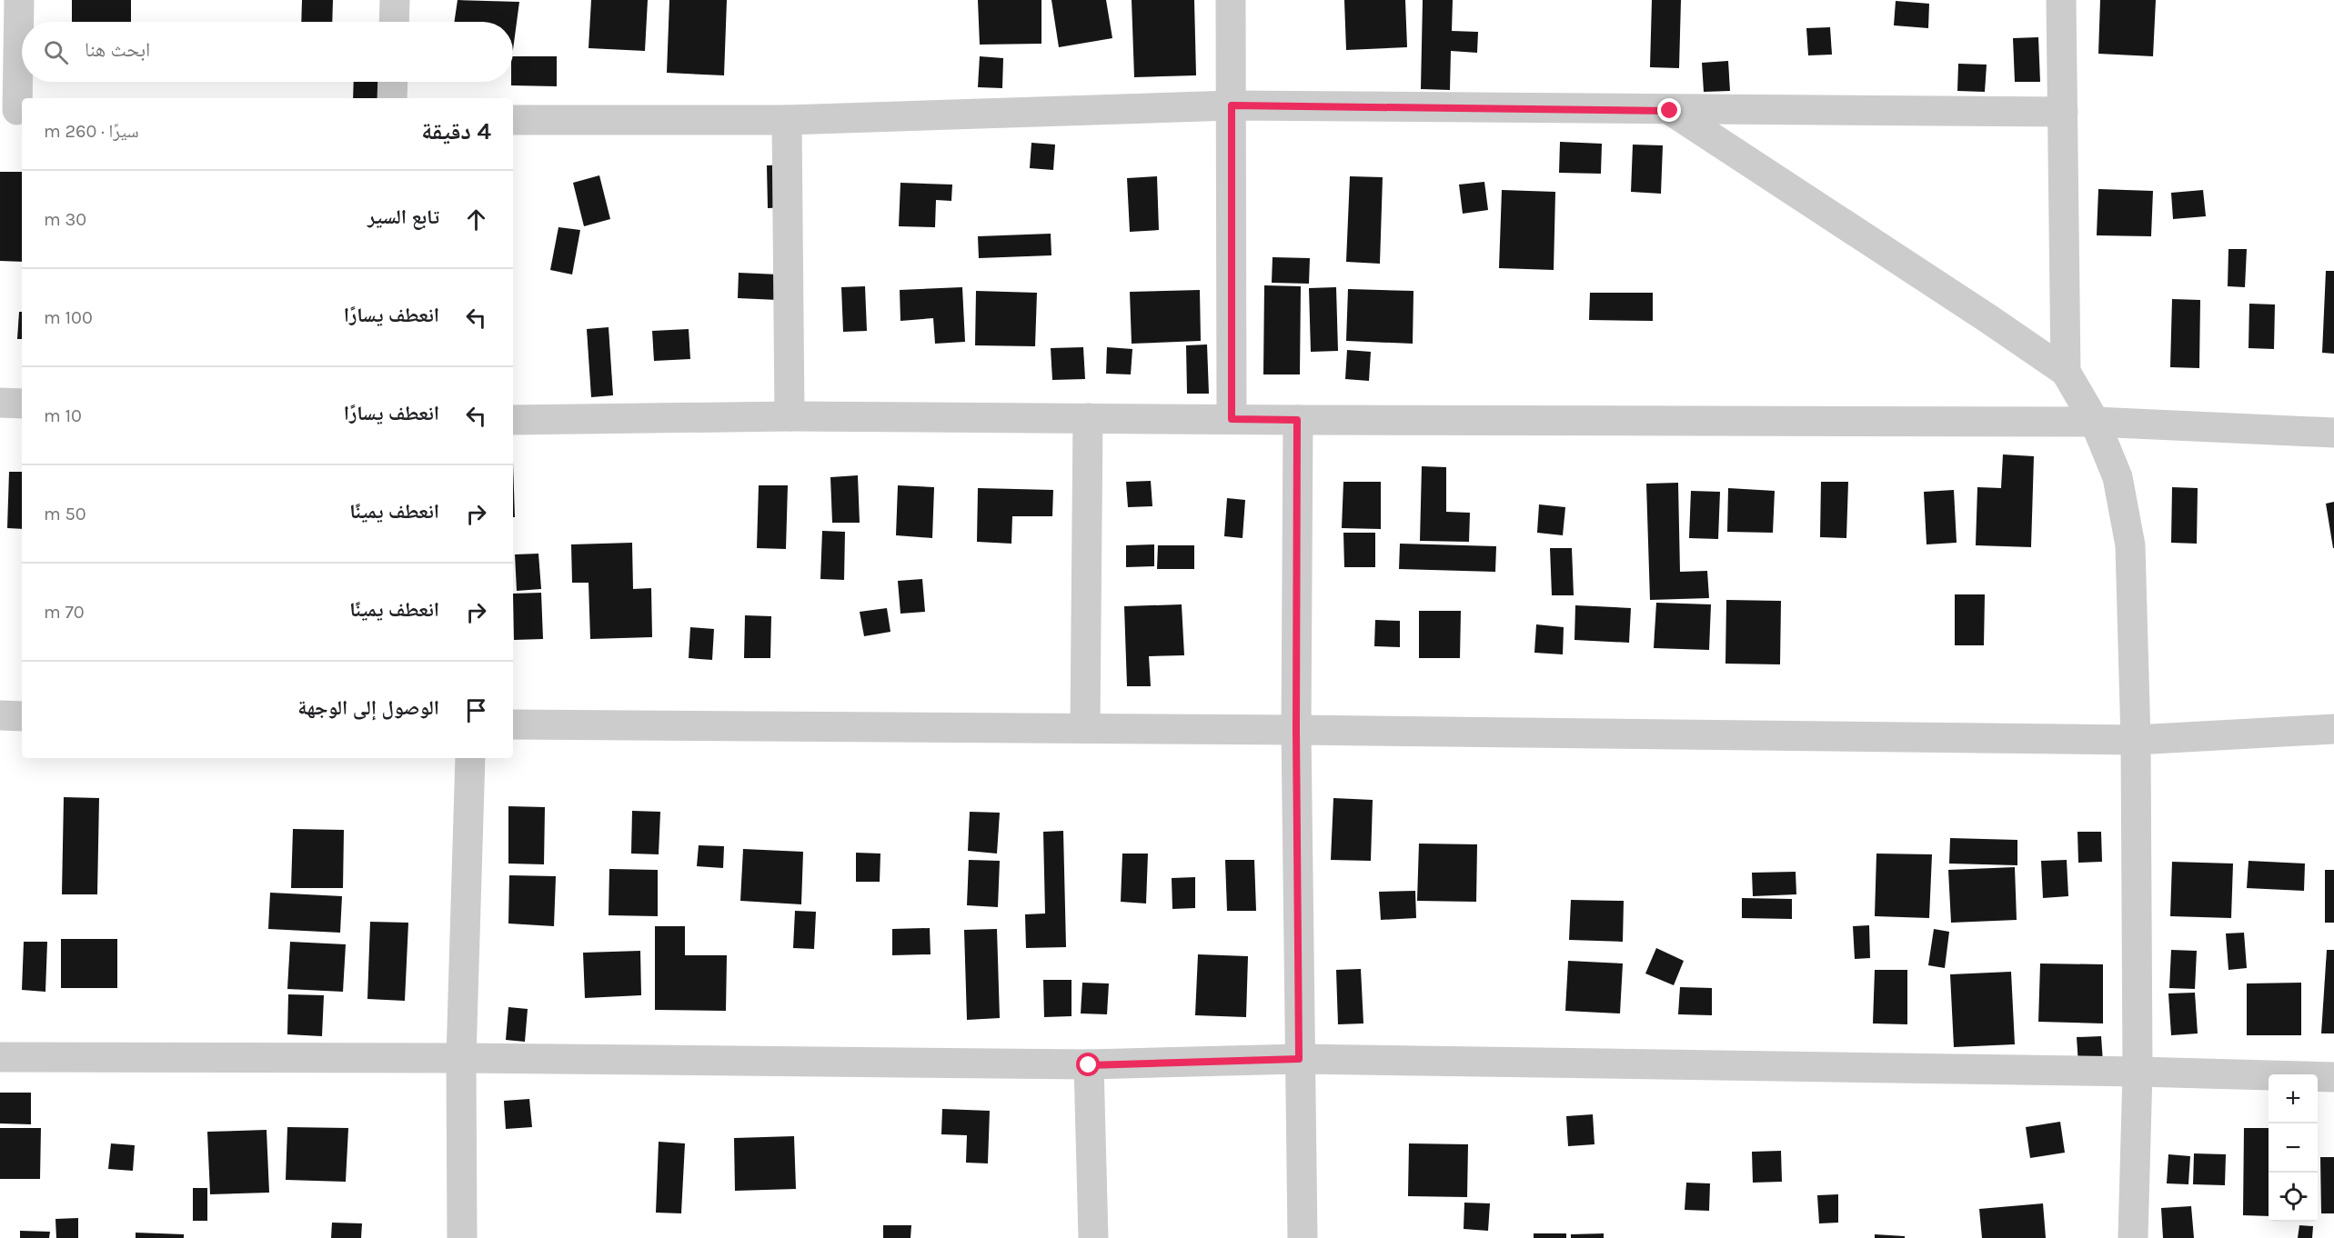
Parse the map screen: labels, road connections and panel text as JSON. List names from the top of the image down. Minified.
{"page":{"search":"ابحث هنا","heading":["4 دقيقة","سيرًا · 260 m"],"list":[["تابع السير","30 m"],["انعطف يسارًا","100 m"],["انعطف يسارًا","10 m"],["انعطف يمينًا","50 m"],["انعطف يمينًا","70 m"],"الوصول إلى الوجهة"],"map_buttons":["+","−"]}}
